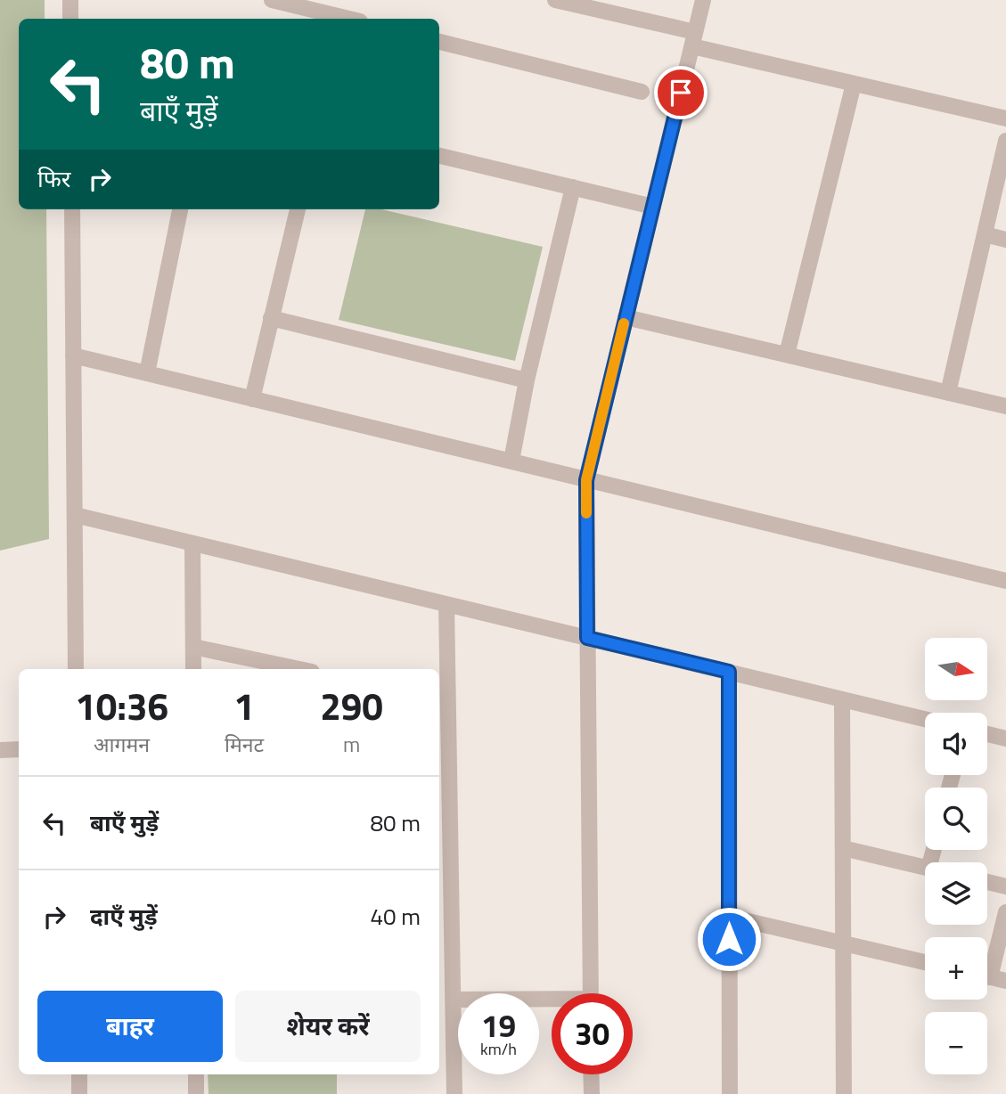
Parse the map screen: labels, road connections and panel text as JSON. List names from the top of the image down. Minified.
{"north":"right","page":{"turn":["80 m","बाएँ मुड़ें"],"then":"फिर","map_buttons":["+","−"],"eta":["10:36","आगमन","1","मिनट","290","m"],"list":[{"name":"बाएँ मुड़ें","value":"80 m"},{"name":"दाएँ मुड़ें","value":"40 m"}],"buttons":["बाहर","शेयर करें"],"speed":"19 km/h","limit":"30"}}
